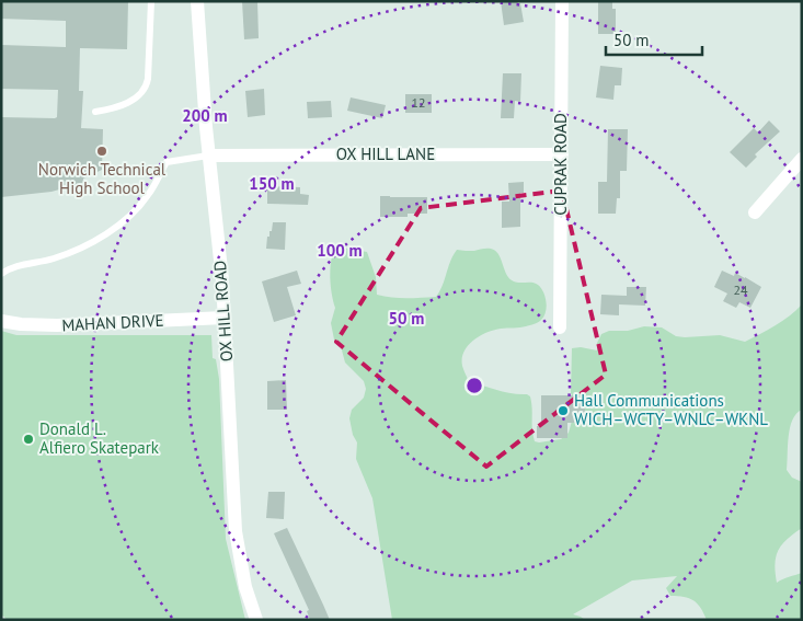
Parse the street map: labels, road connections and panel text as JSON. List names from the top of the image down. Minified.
{"streets":{"street":["OX HILL LANE","CUPRAK ROAD","OX HILL ROAD","MAHAN DRIVE"]},"crossings":[["OX HILL LANE","CUPRAK ROAD"],["OX HILL LANE","OX HILL ROAD"],["OX HILL ROAD","MAHAN DRIVE"]],"places":["Norwich Technical High School","Hall Communications WICH–WCTY–WNLC–WKNL","Donald L. Alfiero Skatepark"],"house_numbers":["12","24"],"scale_bar":"50 m","rings":["200 m","150 m","100 m","50 m"]}
